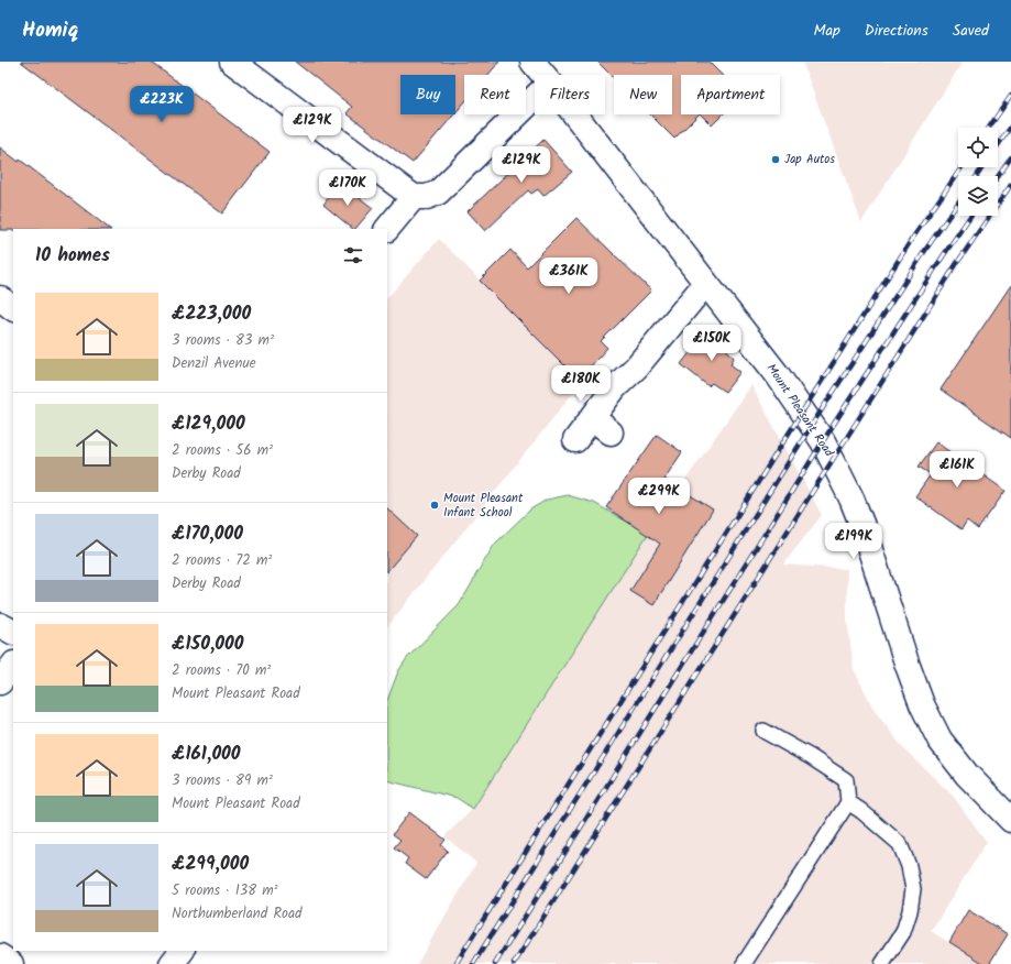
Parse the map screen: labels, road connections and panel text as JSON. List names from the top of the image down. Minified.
{"streets":{"street":["Mount Pleasant Road"]},"places":["Jap Autos","Mount Pleasant Infant School"],"page":{"header":"Homiq","nav":["Map","Directions","Saved"],"chip":["Buy","Rent","Filters","New","Apartment"],"price":["£223K","£129K","£129K","£170K","£361K","£150K","£180K","£161K","£299K","£199K"],"heading":"10 homes","list":[{"name":"£223,000","note":"3 rooms · 83 m² · Denzil Avenue"},{"name":"£129,000","note":"2 rooms · 56 m² · Derby Road"},{"name":"£170,000","note":"2 rooms · 72 m² · Derby Road"},{"name":"£150,000","note":"2 rooms · 70 m² · Mount Pleasant Road"},{"name":"£161,000","note":"3 rooms · 89 m² · Mount Pleasant Road"},{"name":"£299,000","note":"5 rooms · 138 m² · Northumberland Road"}]}}
